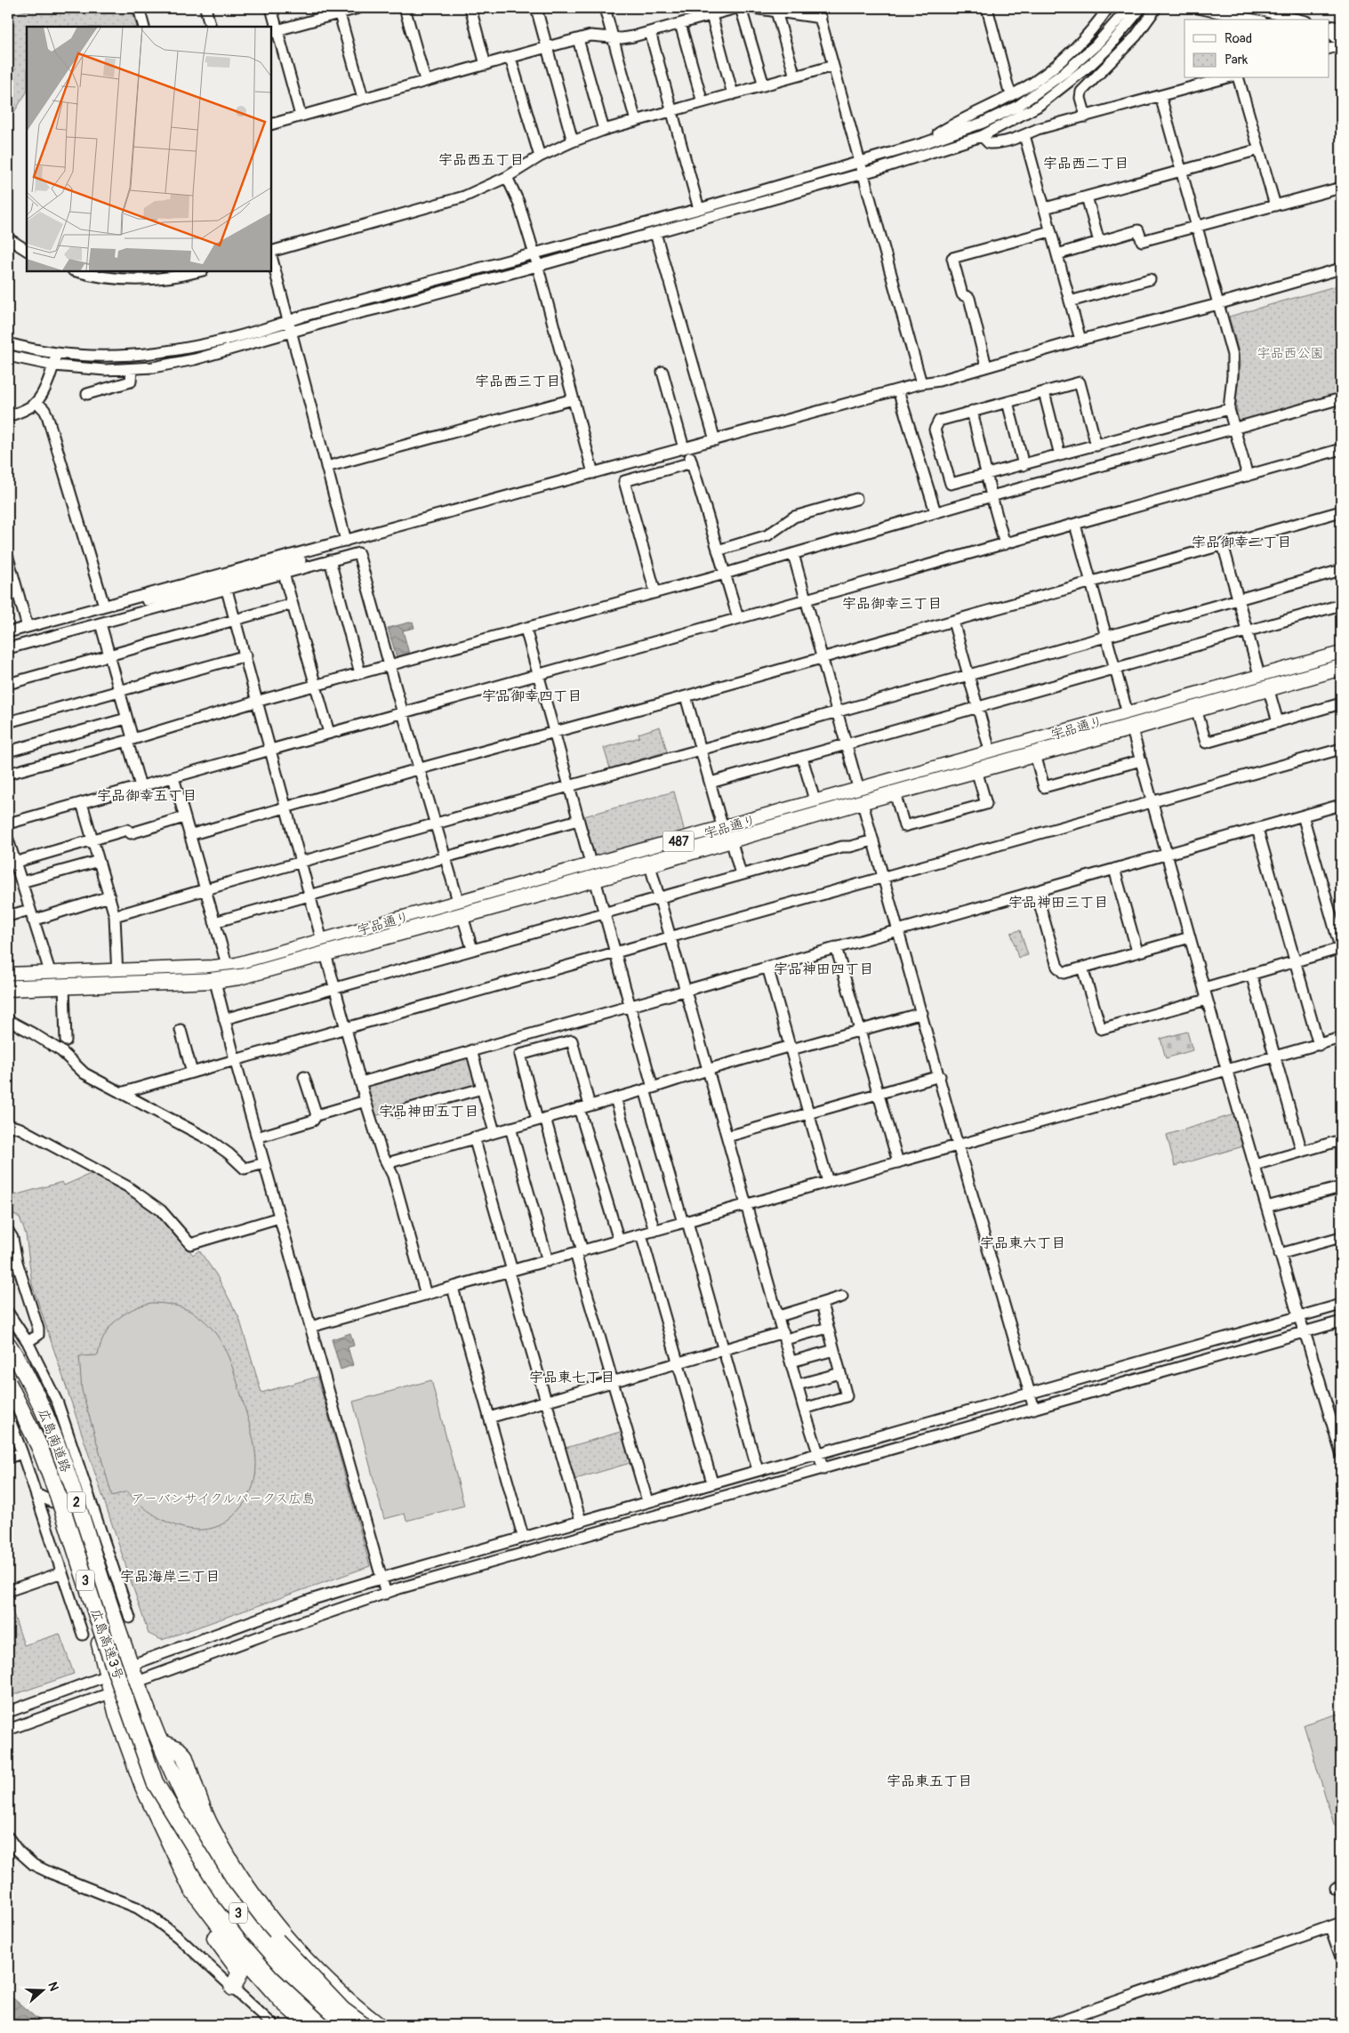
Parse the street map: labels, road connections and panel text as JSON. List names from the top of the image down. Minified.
{"streets":{"highway":["宇品通り","487","広島南道路","2","3","広島高速3号"]},"crossings":[["3","広島高速3号"]],"districts":["宇品西五丁目","宇品西二丁目","宇品西三丁目","宇品御幸二丁目","宇品御幸三丁目","宇品御幸四丁目","宇品御幸五丁目","宇品神田三丁目","宇品神田四丁目","宇品神田五丁目","宇品東六丁目","宇品東七丁目","宇品海岸三丁目","宇品東五丁目"],"parks":["宇品西公園","アーバンサイクルパークス広島"],"legend":["Road","Park"],"north":"right"}
